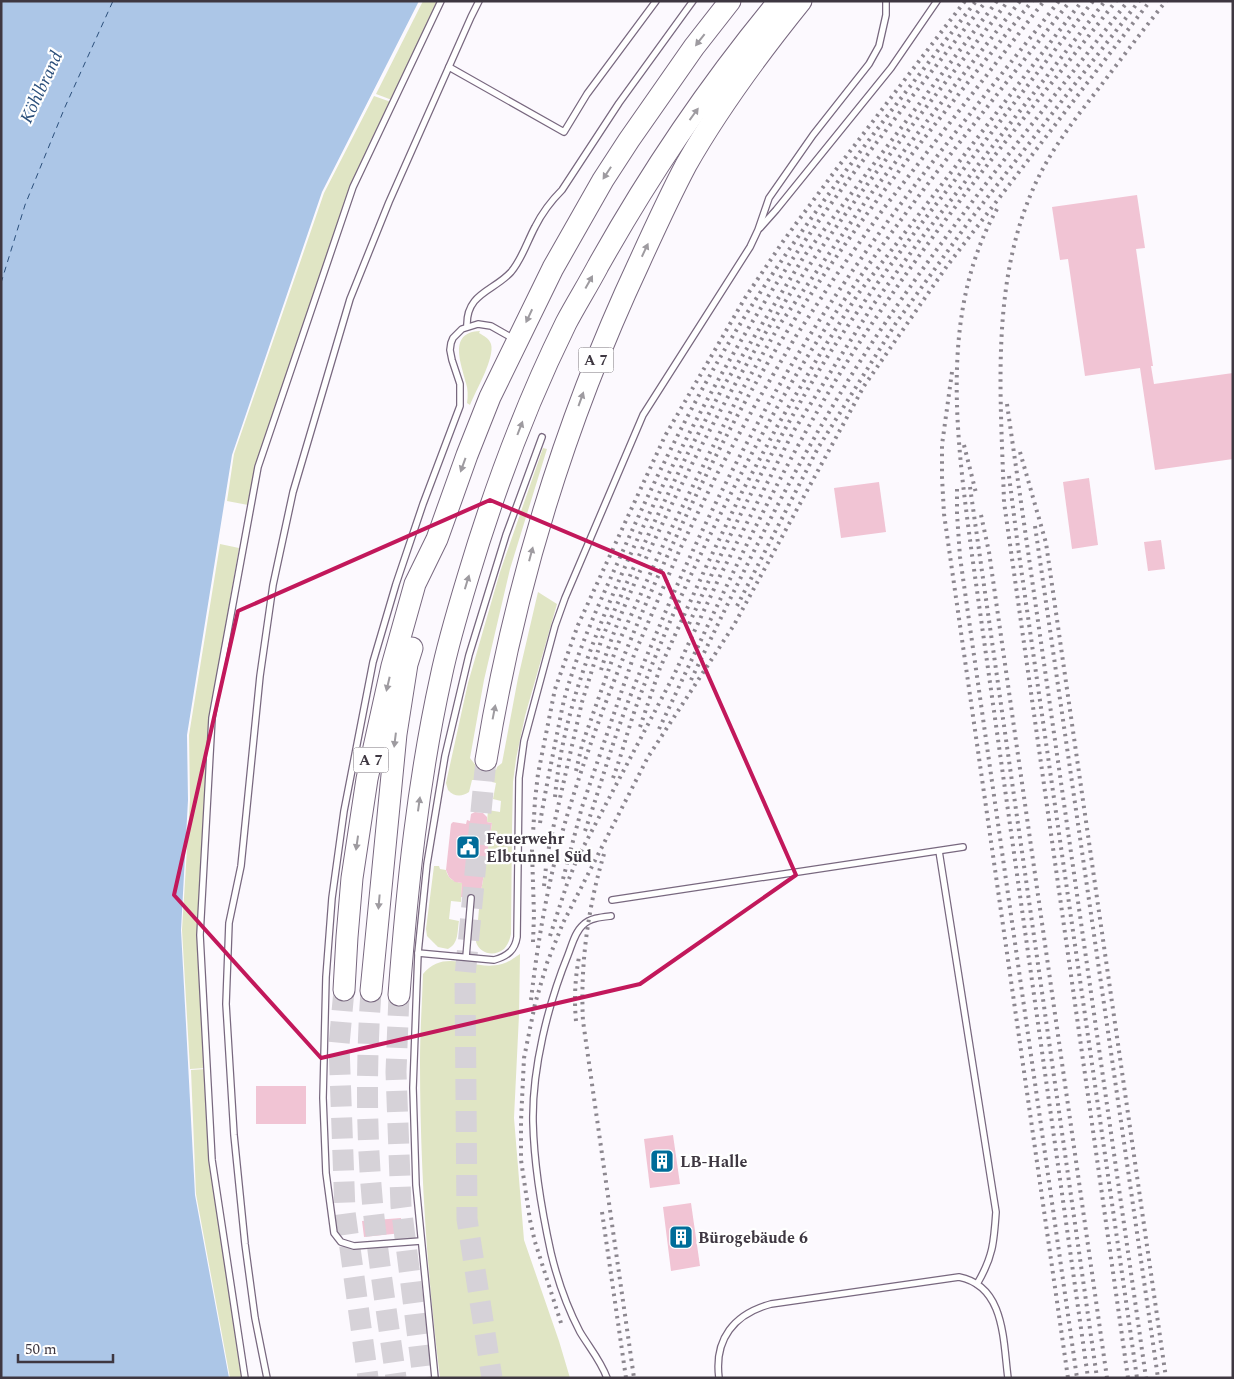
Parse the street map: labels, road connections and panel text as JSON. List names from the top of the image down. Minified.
{"streets":{"highway":["A 7"]},"water":["Köhlbrand"],"places":{"public building":["Feuerwehr Elbtunnel Süd"],"building":["LB-Halle","Bürogebäude 6"]},"scale_bar":"50 m"}
